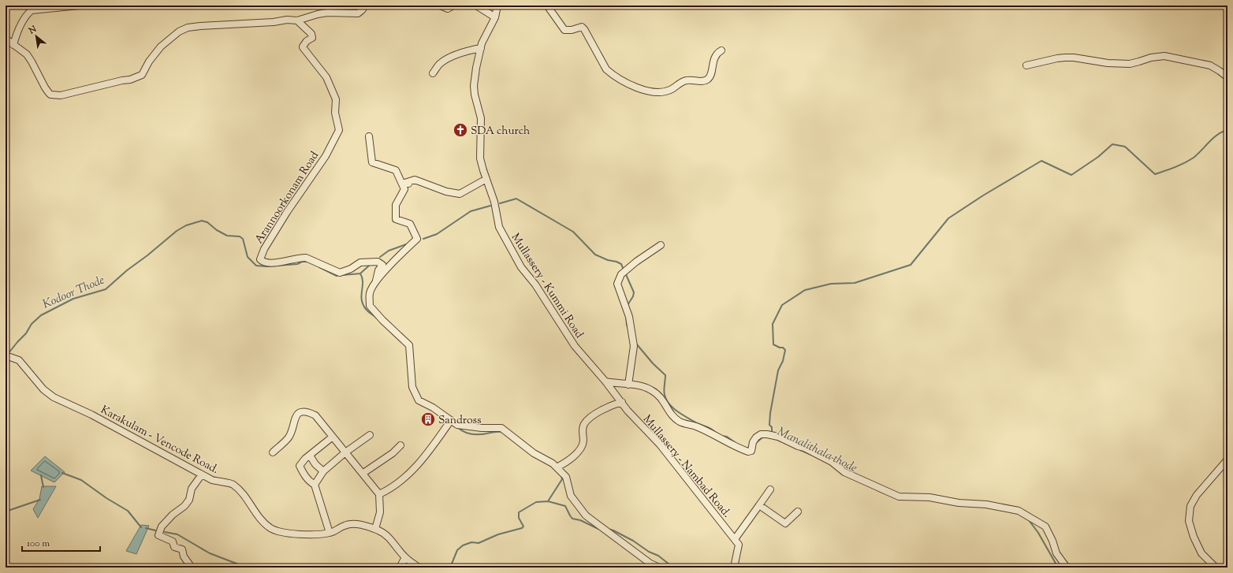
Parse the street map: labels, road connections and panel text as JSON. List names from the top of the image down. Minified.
{"streets":{"street":["Arannoorkonam Road","Mullassery - Kummi Road","Karakulam - Vencode Road.","Mullassery - Nambad Road."]},"crossings":[["Mullassery - Kummi Road","Mullassery - Nambad Road."]],"water":["Kodoor Thode","Manalithala thode"],"places":{"church":["SDA church"],"building":["Sandross"]},"scale_bar":"100 m","north":"top left"}
